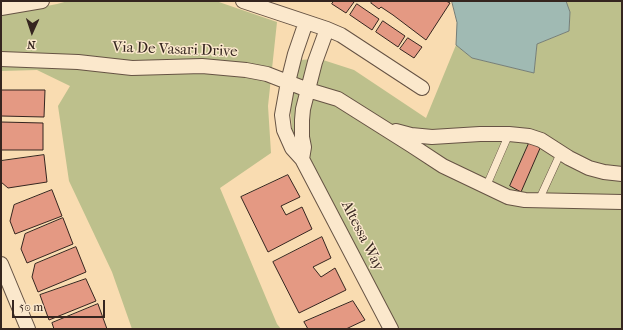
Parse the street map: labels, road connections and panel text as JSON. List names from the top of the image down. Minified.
{"streets":{"street":["Via De Vasari Drive","Altessa Way"]},"crossings":[["Via De Vasari Drive","Altessa Way"]],"scale_bar":"50 m","north":"bottom"}
